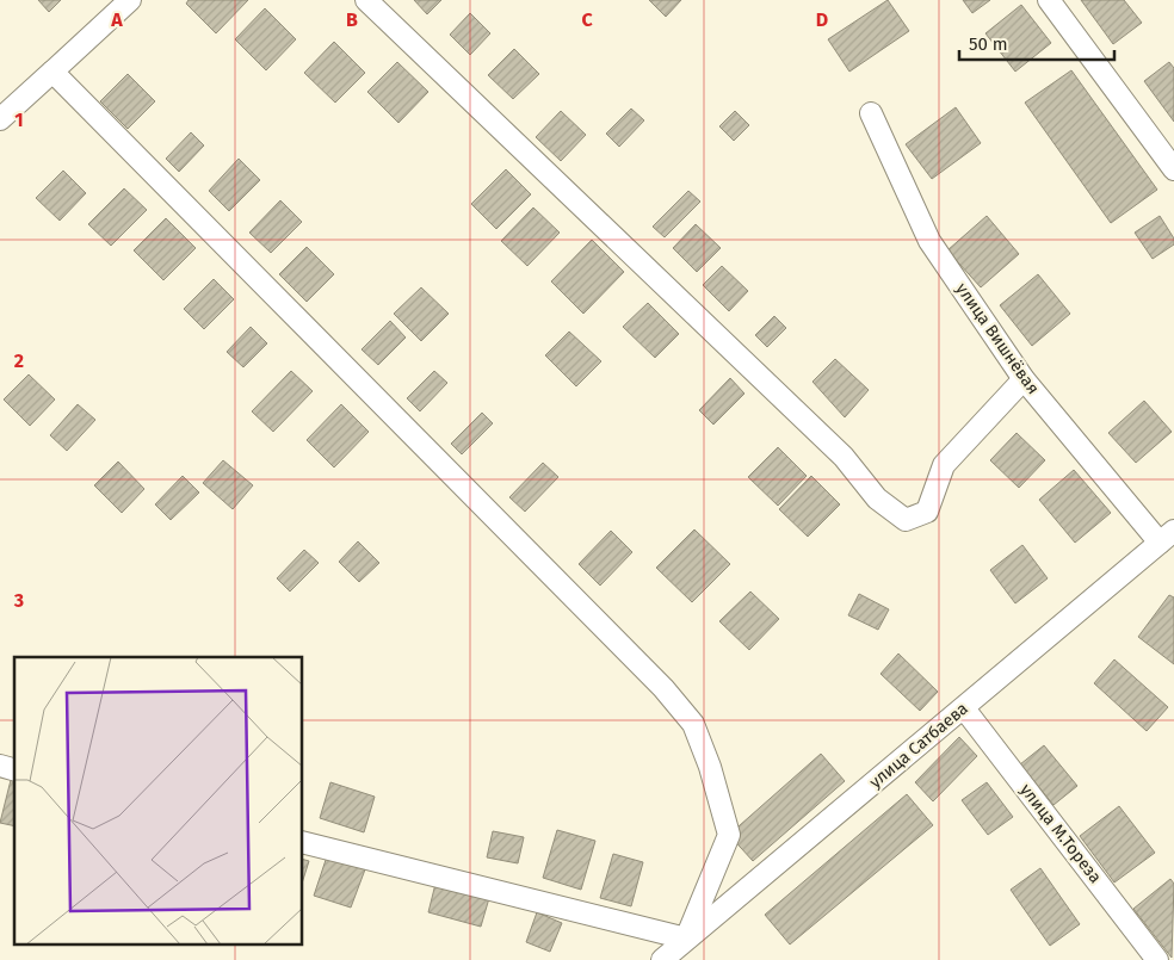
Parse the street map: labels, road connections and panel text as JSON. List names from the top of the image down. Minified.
{"streets":{"street":["улица Вишнёвая","улица Сатбаева","улица М.Тореза"]},"crossings":[["улица Вишнёвая","улица Сатбаева"],["улица Сатбаева","улица М.Тореза"]],"scale_bar":"50 m","grid":{"columns":["A","B","C","D"],"rows":["1","2","3"]}}
